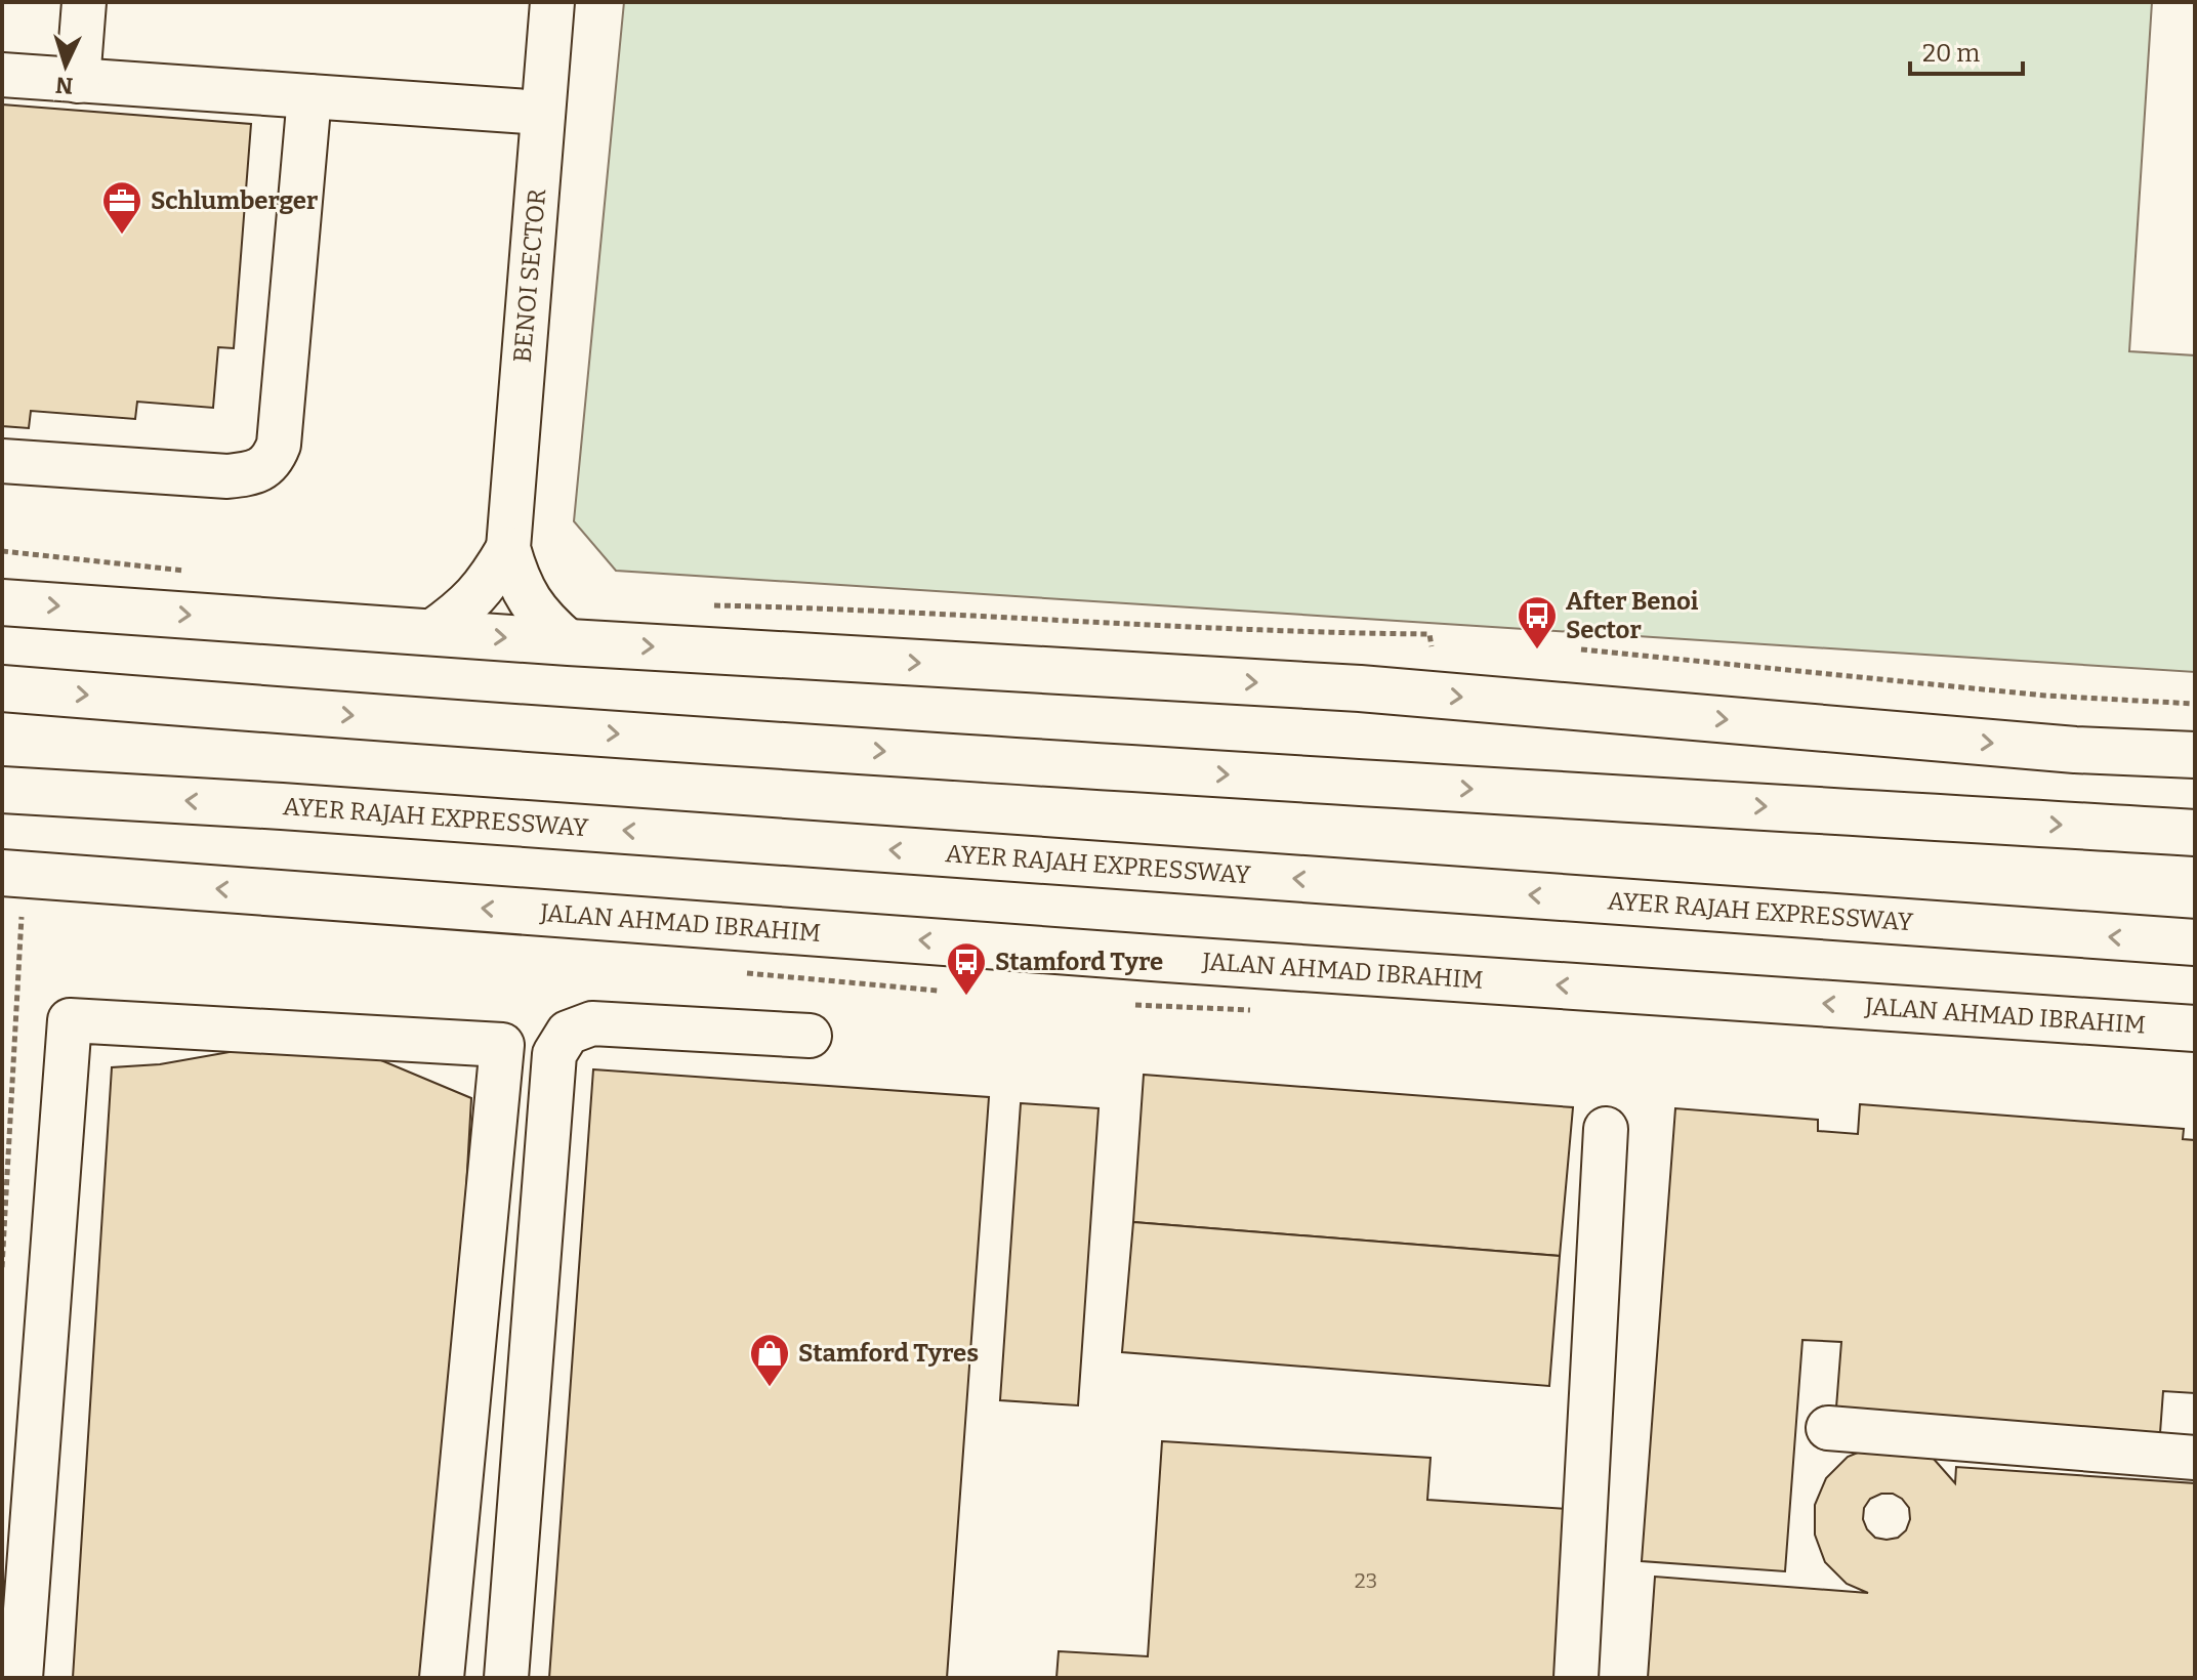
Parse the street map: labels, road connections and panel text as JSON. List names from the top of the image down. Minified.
{"streets":{"main road":["AYER RAJAH EXPRESSWAY","JALAN AHMAD IBRAHIM"],"street":["BENOI SECTOR"]},"places":{"office":["Schlumberger"],"bus stop":["After Benoi Sector","Stamford Tyre"],"shop":["Stamford Tyres"]},"house_numbers":["23"],"scale_bar":"20 m","north":"bottom"}
